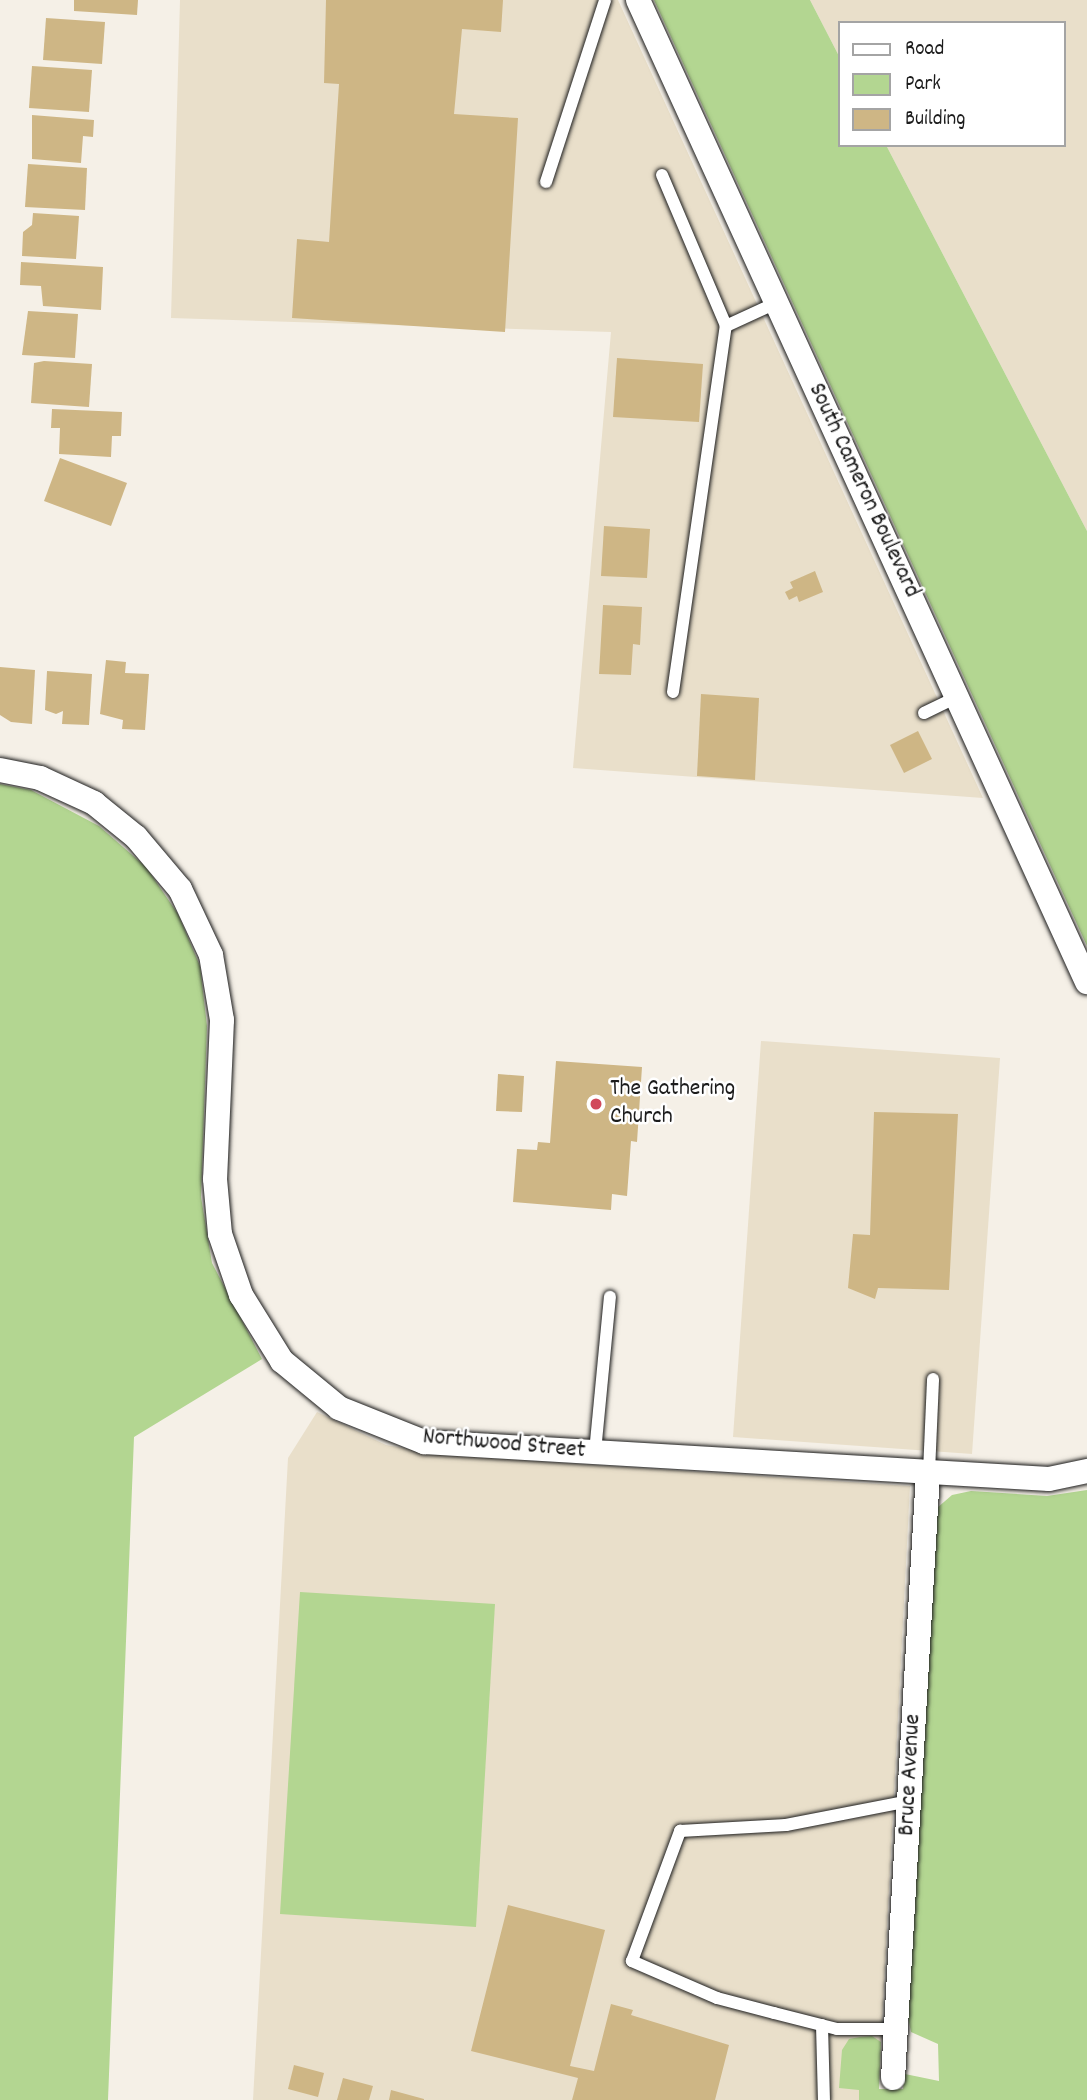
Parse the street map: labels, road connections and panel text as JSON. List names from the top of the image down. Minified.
{"streets":{"street":["South Cameron Boulevard","Northwood Street","Bruce Avenue"]},"crossings":[["Northwood Street","Bruce Avenue"]],"places":["The Gathering Church"],"legend":["Road","Park","Building"]}
